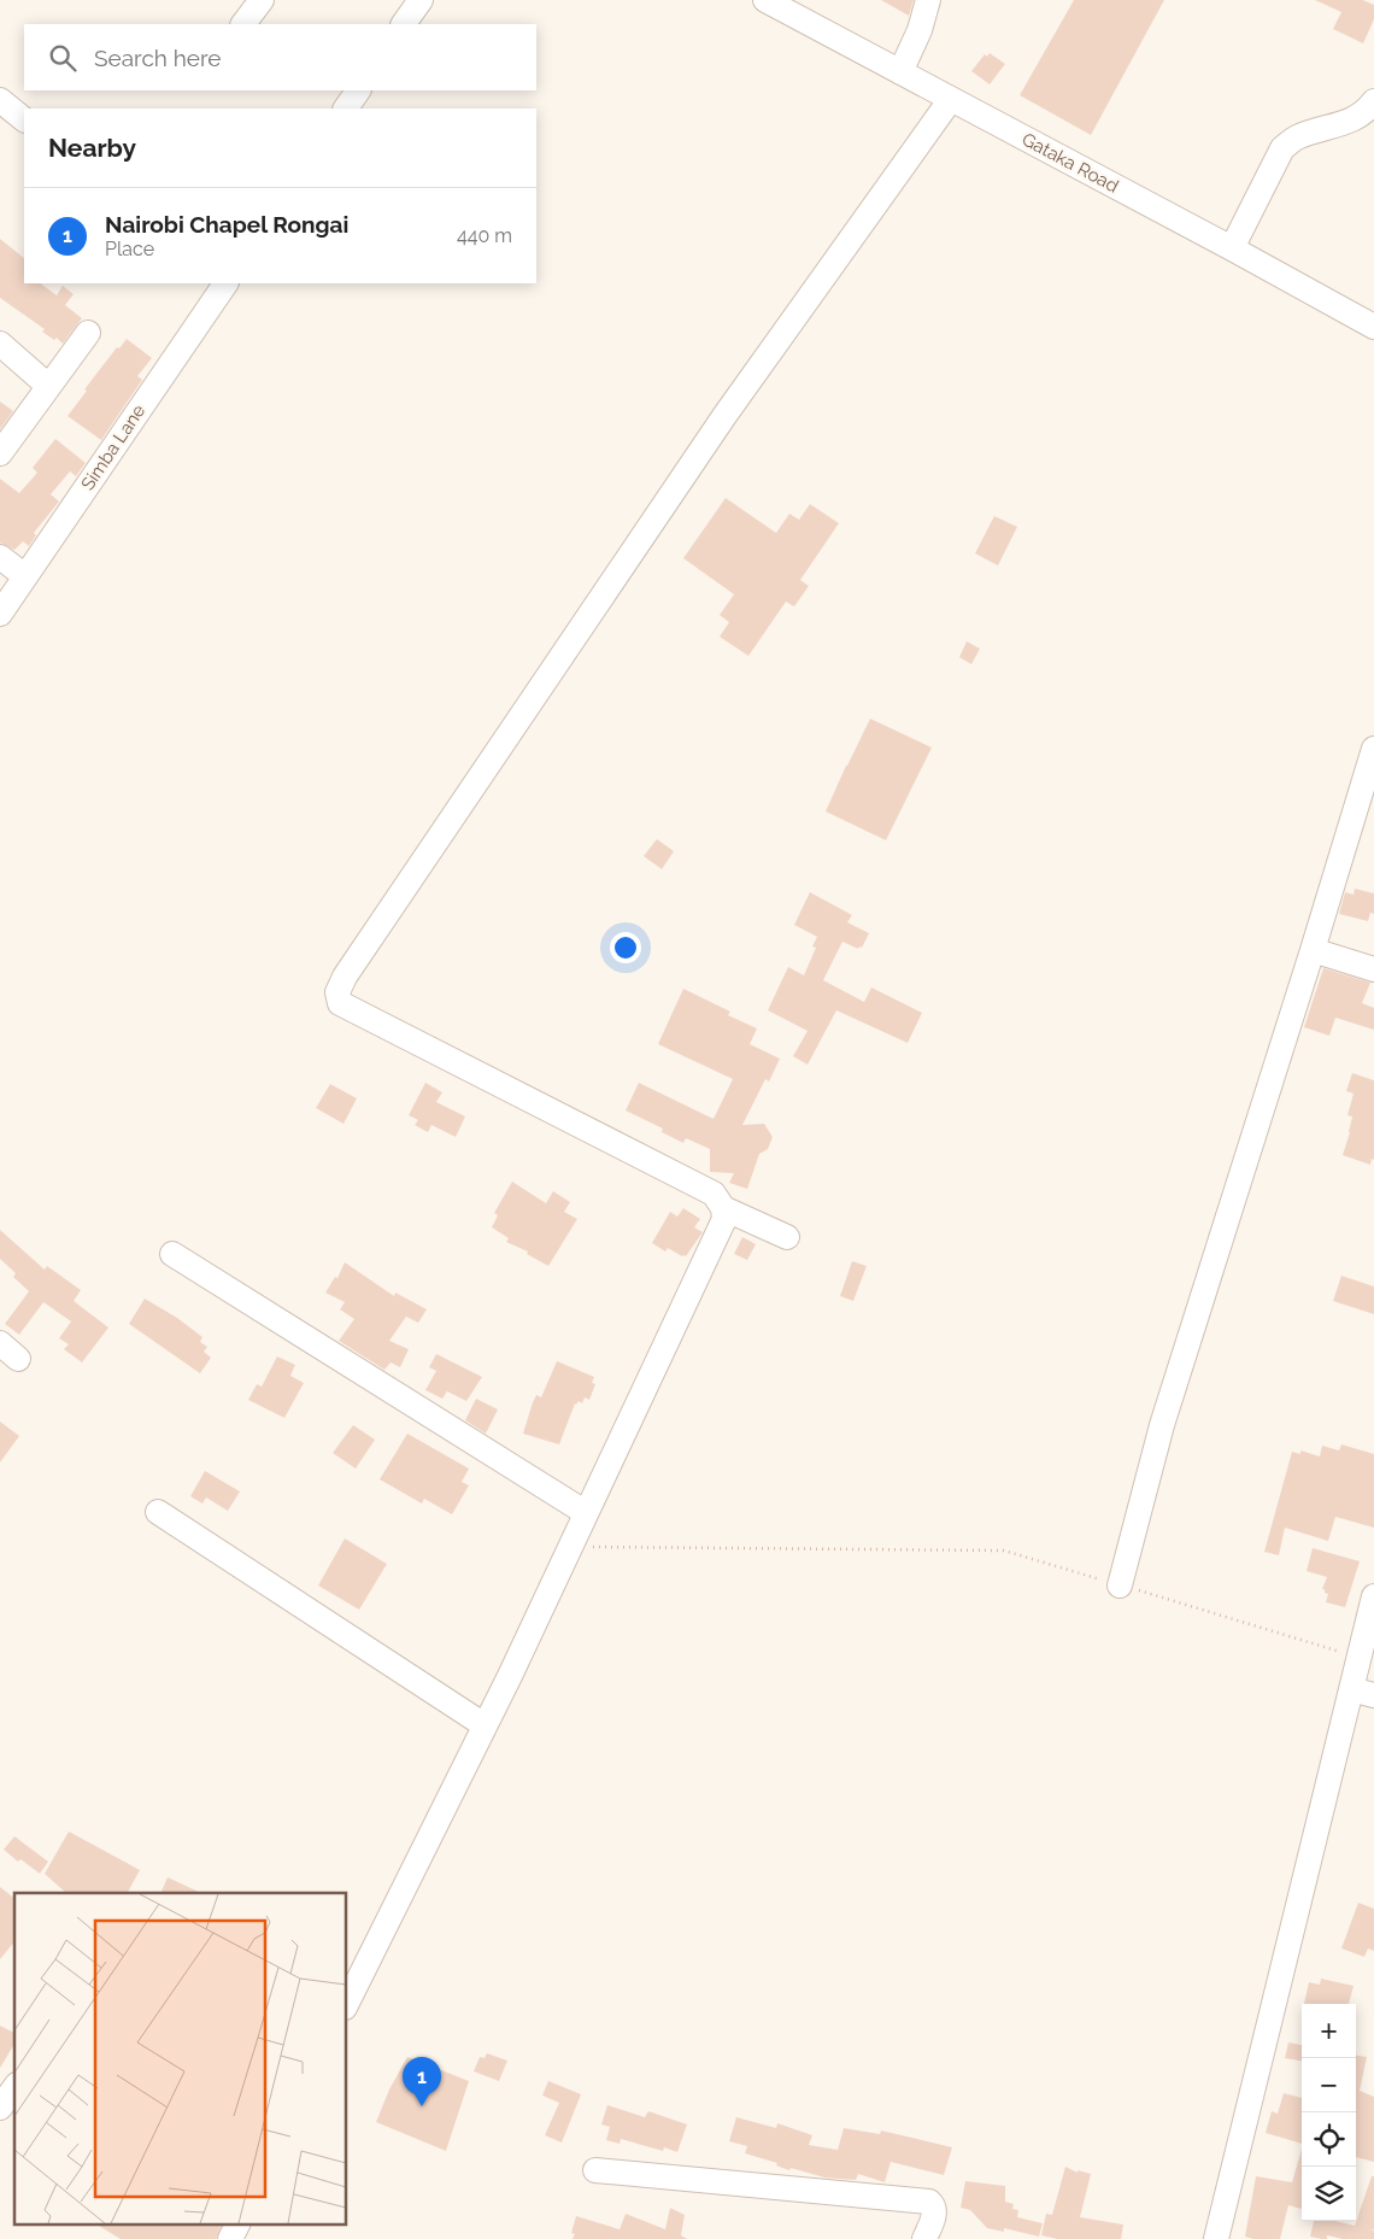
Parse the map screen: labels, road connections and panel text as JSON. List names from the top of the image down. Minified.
{"streets":{"street":["Gataka Road","Simba Lane"]},"page":{"search":"Search here","heading":"Nearby","list":[{"mark":"1","name":"Nairobi Chapel Rongai","note":"Place","value":"440 m"}],"map_buttons":["+","−"],"pins":"1"}}
